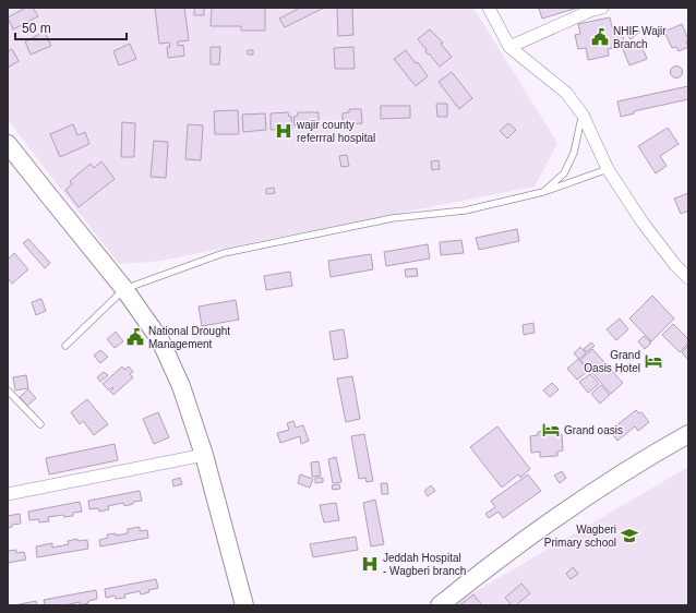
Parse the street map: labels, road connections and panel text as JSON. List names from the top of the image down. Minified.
{"places":{"public building":["NHIF Wajir Branch","National Drought Management"],"hospital":["wajir county referrral hospital","Jeddah Hospital - Wagberi branch"],"hotel":["Grand Oasis Hotel","Grand oasis"],"school or university":["Wagberi Primary school"]},"scale_bar":"50 m"}
